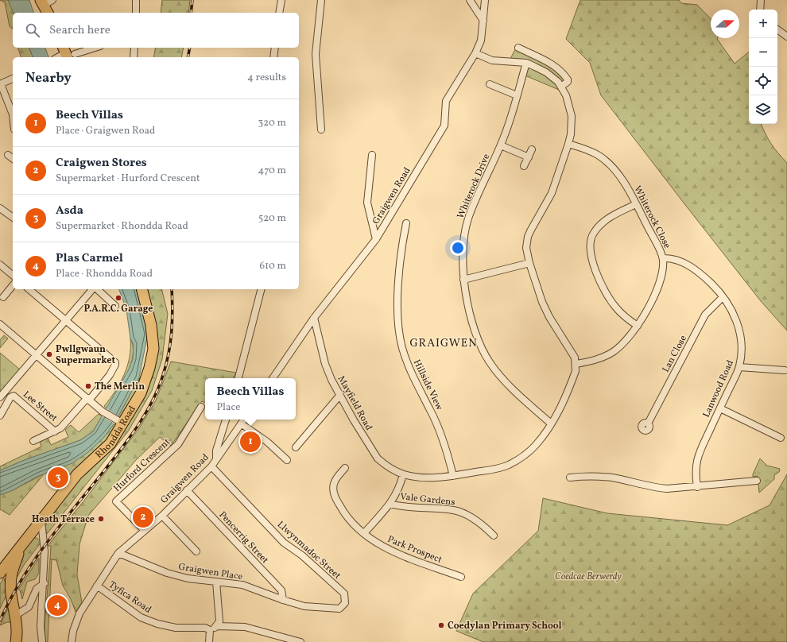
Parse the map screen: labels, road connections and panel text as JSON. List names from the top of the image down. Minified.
{"streets":{"main road":["Rhondda Road"],"street":["Whiterock Drive","Graigwen Road","Whiterock Close","Lan Close","Hillside View","Lanwood Road","Mayfield Road","Lee Street","Hurford Crescent","Vale Gardens","Pencerrig Street","Park Prospect","Llwynmadoc Street","Graigwen Place","Tyfica Road"]},"crossings":[["Graigwen Road","Mayfield Road"],["Graigwen Road","Hurford Crescent"],["Graigwen Road","Pencerrig Street"],["Graigwen Road","Llwynmadoc Street"],["Graigwen Road","Graigwen Place"],["Graigwen Road","Tyfica Road"],["Whiterock Close","Lanwood Road"],["Lan Close","Lanwood Road"],["Pencerrig Street","Llwynmadoc Street"],["Pencerrig Street","Graigwen Place"],["Llwynmadoc Street","Graigwen Place"]],"districts":["GRAIGWEN"],"parks":["Coedcae Berwerdy"],"places":["P.A.R.C. Garage","Pwllgwaun Supermarket","The Merlin","Heath Terrace","Coedylan Primary School"],"north":"right","page":{"map_buttons":["+","−"],"search":"Search here","heading":["Nearby","4 results"],"list":[{"mark":"1","name":"Beech Villas","note":"Place · Graigwen Road","value":"320 m"},{"mark":"2","name":"Craigwen Stores","note":"Supermarket · Hurford Crescent","value":"470 m"},{"mark":"3","name":"Asda","note":"Supermarket · Rhondda Road","value":"520 m"},{"mark":"4","name":"Plas Carmel","note":"Place · Rhondda Road","value":"610 m"}],"popup":["Beech Villas","Place"],"pins":["1","3","2","4"]}}
